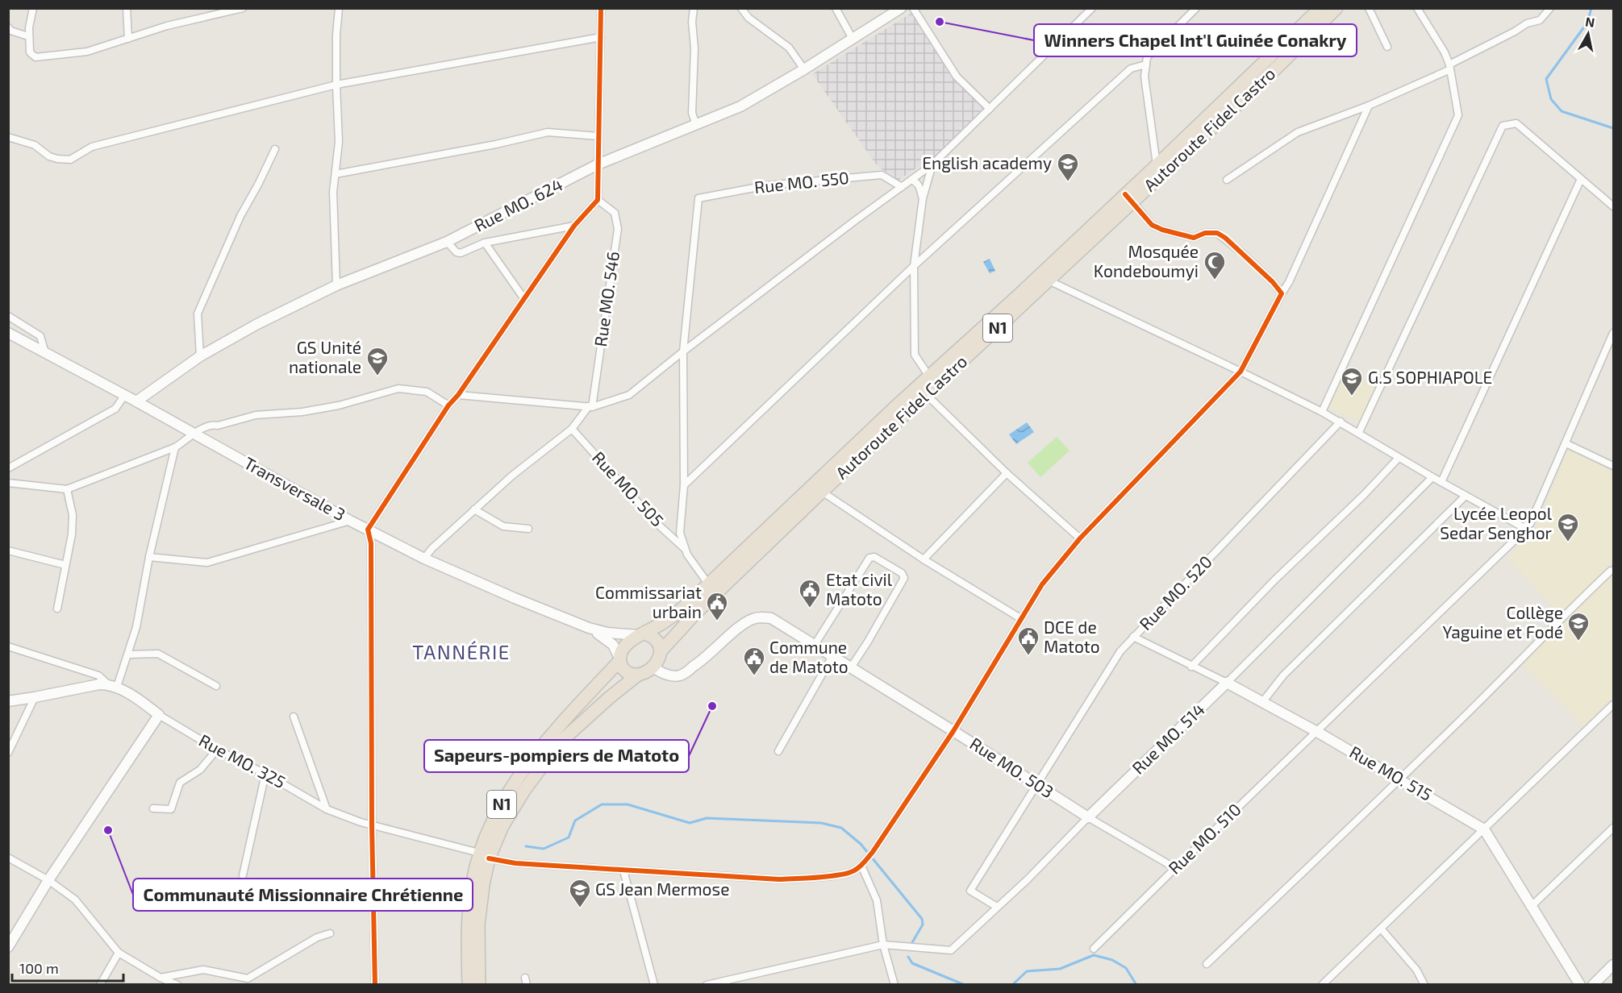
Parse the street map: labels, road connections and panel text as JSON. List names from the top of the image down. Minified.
{"streets":{"highway":["Autoroute Fidel Castro","N1"],"street":["Rue MO. 550","Rue MO. 624","Rue MO. 546","Transversale 3","Rue MO. 505","Rue MO. 520","Rue MO. 514","Rue MO. 325","Rue MO. 503","Rue MO. 515","Rue MO. 510"]},"crossings":[["Autoroute Fidel Castro","N1"],["Autoroute Fidel Castro","Transversale 3"],["Autoroute Fidel Castro","Rue MO. 503"],["Rue MO. 624","Transversale 3"],["N1","Transversale 3"],["N1","Rue MO. 325"],["N1","Rue MO. 503"],["Transversale 3","Rue MO. 503"],["Rue MO. 520","Rue MO. 514"],["Rue MO. 520","Rue MO. 503"],["Rue MO. 520","Rue MO. 515"],["Rue MO. 514","Rue MO. 503"],["Rue MO. 514","Rue MO. 515"],["Rue MO. 503","Rue MO. 510"],["Rue MO. 515","Rue MO. 510"]],"districts":["TANNÉRIE"],"places":{"other":["Winners Chapel Int'l Guinée Conakry","Sapeurs-pompiers de Matoto","Communauté Missionnaire Chrétienne"],"school or university":["English academy","GS Unité nationale","G.S SOPHIAPOLE","Lycée Leopol Sedar Senghor","Collège Yaguine et Fodé","GS Jean Mermose"],"mosque":["Mosquée Kondeboumyi"],"public building":["Etat civil Matoto","Commissariat urbain","DCE de Matoto","Commune de Matoto"]},"scale_bar":"100 m","north":"top"}
